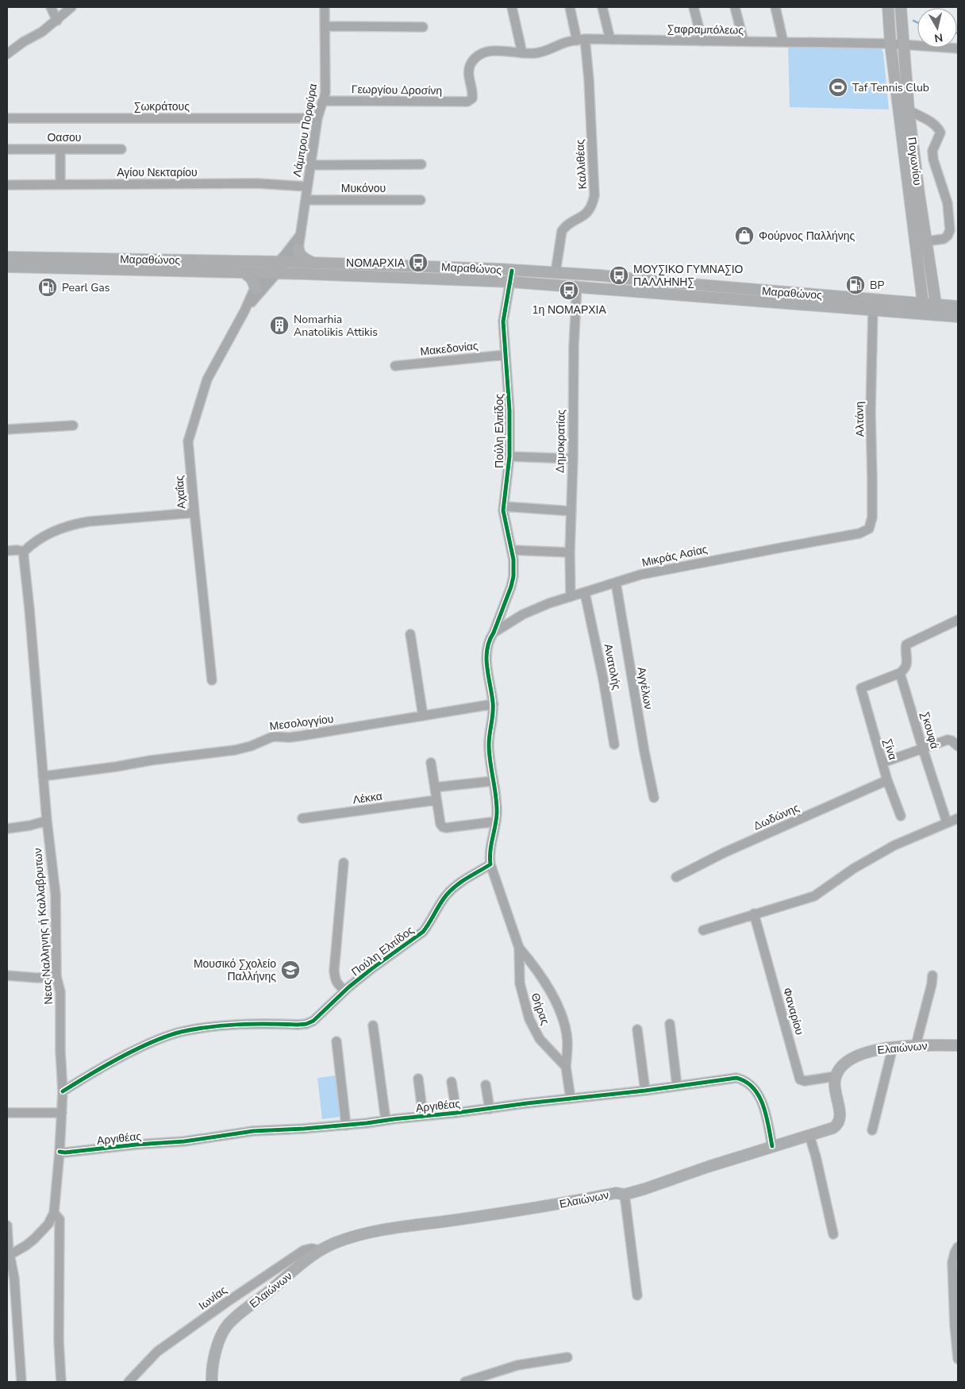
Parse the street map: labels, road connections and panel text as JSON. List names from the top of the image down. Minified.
{"streets":{"main road":["Πογωνίου","Μαραθώνος","Ελαιώνων"],"street":["Σαφραμπόλεως","Γεωργίου Δροσίνη","Σωκράτους","Λάμπρου Πορφύρα","Οασου","Καλλιθέας","Αγίου Νεκταρίου","Μυκόνου","Μακεδονίας","Αλτάνη","Πούλη Ελπίδος","Δημοκρατίας","Αχαΐας","Μικράς Ασίας","Ανατολής","Αγγέλων","Μεσολογγίου","Σκουφά","Σίνα","Λέκκα","Δωδώνης","Νεας Nαλληνης ή Καλλαβρυτων","Θήρας","Φαναρίου","Αργιθέας","Ιωνίας"]},"crossings":[["Σαφραμπόλεως","Γεωργίου Δροσίνη"],["Σαφραμπόλεως","Πογωνίου"],["Σαφραμπόλεως","Καλλιθέας"],["Γεωργίου Δροσίνη","Λάμπρου Πορφύρα"],["Σωκράτους","Λάμπρου Πορφύρα"],["Λάμπρου Πορφύρα","Αγίου Νεκταρίου"],["Λάμπρου Πορφύρα","Μυκόνου"],["Πογωνίου","Μαραθώνος"],["Καλλιθέας","Μαραθώνος"],["Μαραθώνος","Αλτάνη"],["Μαραθώνος","Πούλη Ελπίδος"],["Μαραθώνος","Δημοκρατίας"],["Μαραθώνος","Αχαΐας"],["Μακεδονίας","Πούλη Ελπίδος"],["Αλτάνη","Μικράς Ασίας"],["Πούλη Ελπίδος","Μικράς Ασίας"],["Πούλη Ελπίδος","Μεσολογγίου"],["Πούλη Ελπίδος","Νεας Nαλληνης ή Καλλαβρυτων"],["Πούλη Ελπίδος","Θήρας"],["Δημοκρατίας","Μικράς Ασίας"],["Αχαΐας","Νεας Nαλληνης ή Καλλαβρυτων"],["Μικράς Ασίας","Ανατολής"],["Μικράς Ασίας","Αγγέλων"],["Μεσολογγίου","Νεας Nαλληνης ή Καλλαβρυτων"],["Σκουφά","Σίνα"],["Σίνα","Δωδώνης"],["Νεας Nαλληνης ή Καλλαβρυτων","Αργιθέας"],["Θήρας","Αργιθέας"],["Φαναρίου","Ελαιώνων"],["Ελαιώνων","Αργιθέας"],["Ελαιώνων","Ιωνίας"]],"places":{"sports":["Taf Tennis Club"],"shop":["Φούρνος Παλλήνης"],"bus stop":["ΝΟΜΑΡΧΙΑ","ΜΟΥΣΙΚΟ ΓΥΜΝΑΣΙΟ ΠΑΛΛΗΝΗΣ","1η ΝΟΜΑΡΧΙΑ"],"fuel station":["BP","Pearl Gas"],"building":["Nomarhia Anatolikis Attikis"],"school or university":["Μουσικό Σχολείο Παλλήνης"]},"north":"bottom"}
